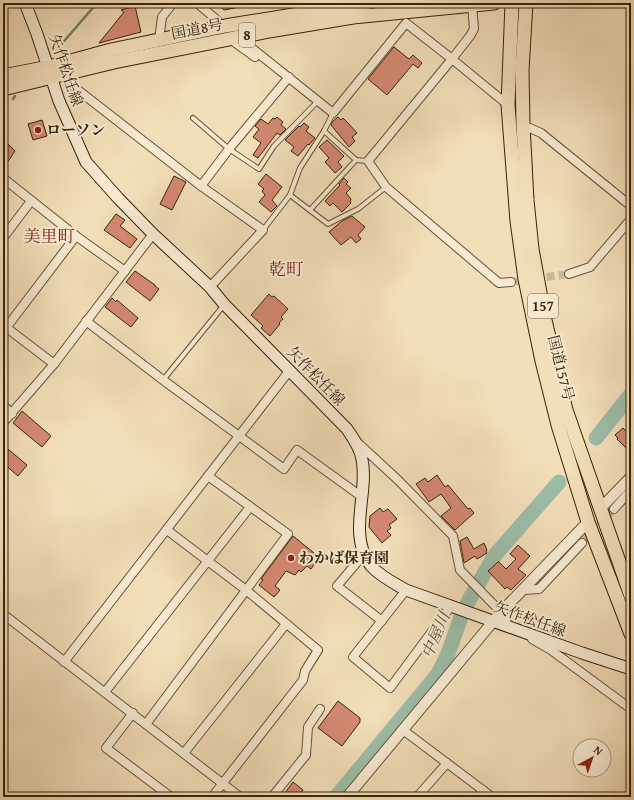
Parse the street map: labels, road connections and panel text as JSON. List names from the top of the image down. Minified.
{"streets":{"highway":["国道8号","8","157","国道157号"],"main road":["矢作松任線"]},"crossings":[["国道8号","矢作松任線"]],"districts":["美里町","乾町"],"water":["中屋川"],"places":["ローソン","わかば保育園"],"north":"top right"}
